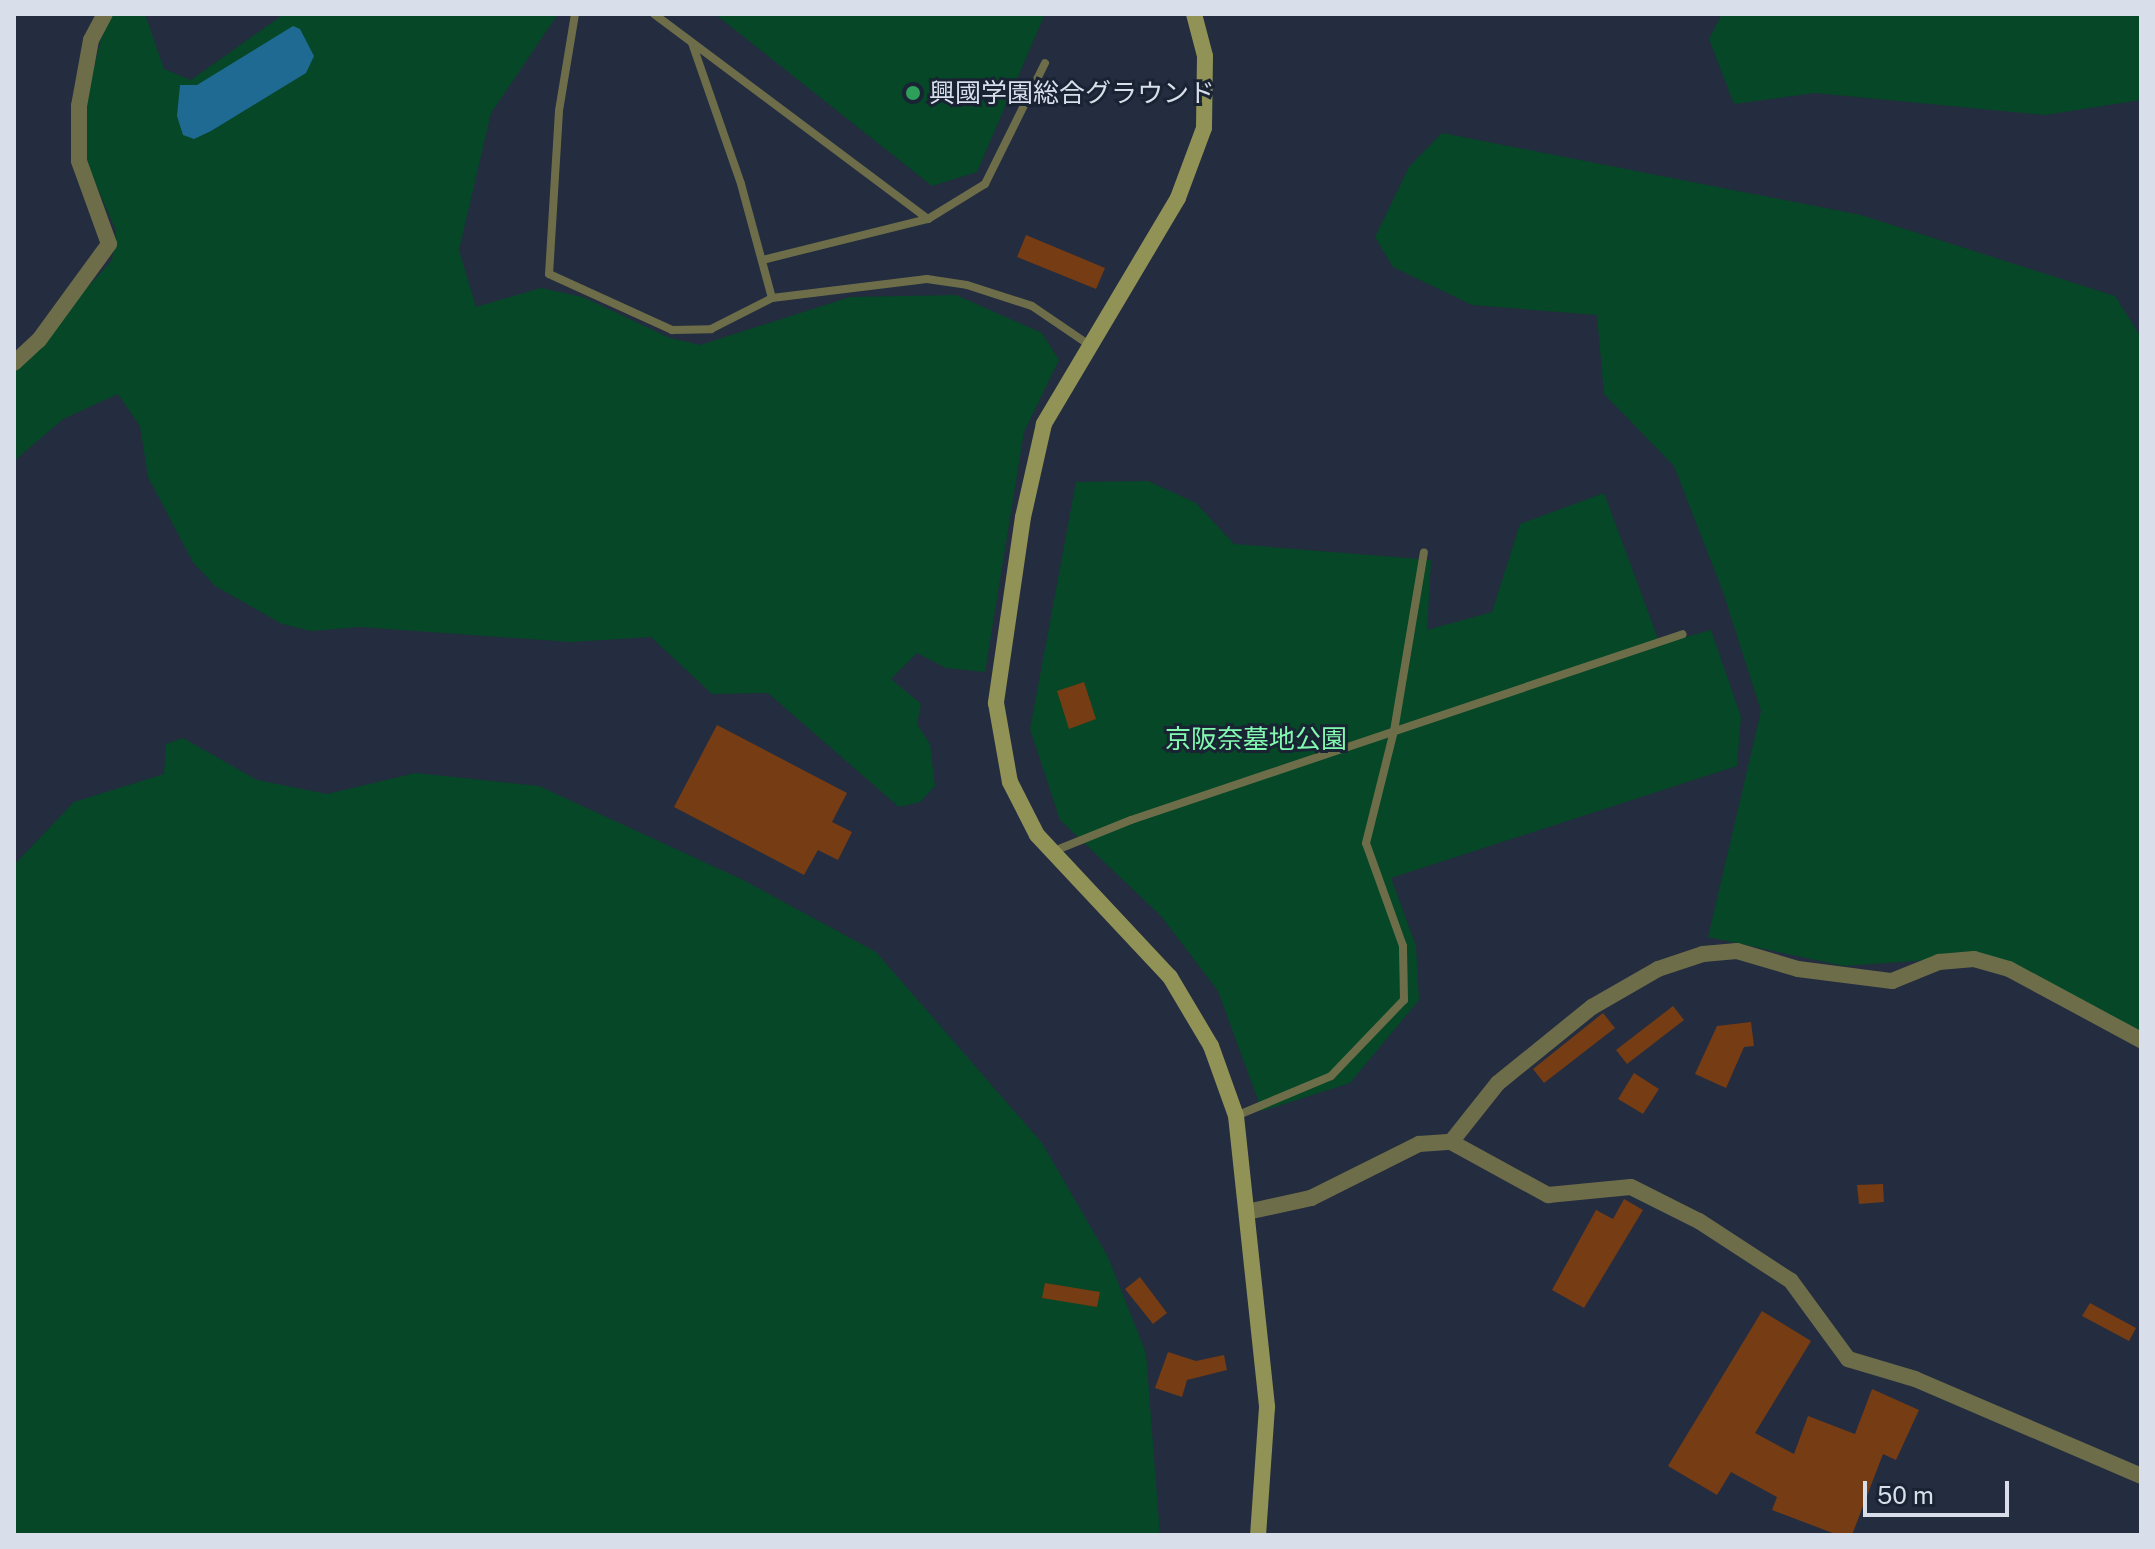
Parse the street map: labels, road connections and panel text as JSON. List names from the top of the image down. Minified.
{"parks":["京阪奈墓地公園"],"places":["興國学園総合グラウンド"],"scale_bar":"50 m"}
